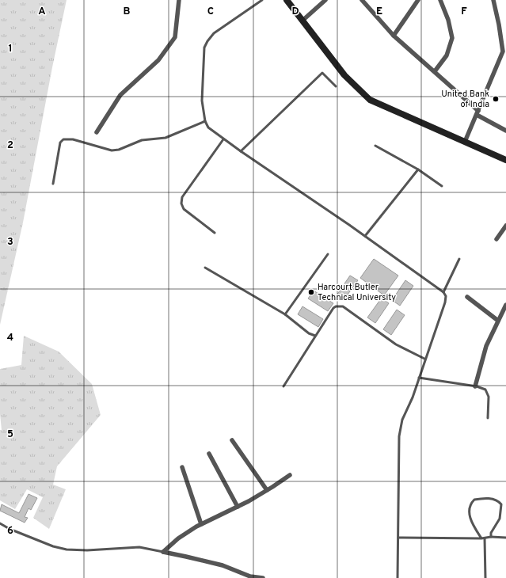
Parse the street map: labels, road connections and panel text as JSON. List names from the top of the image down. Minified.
{"places":["United Bank of India","Harcourt Butler Technical University"],"grid":{"columns":["A","B","C","D","E","F"],"rows":["1","2","3","4","5","6"]}}
